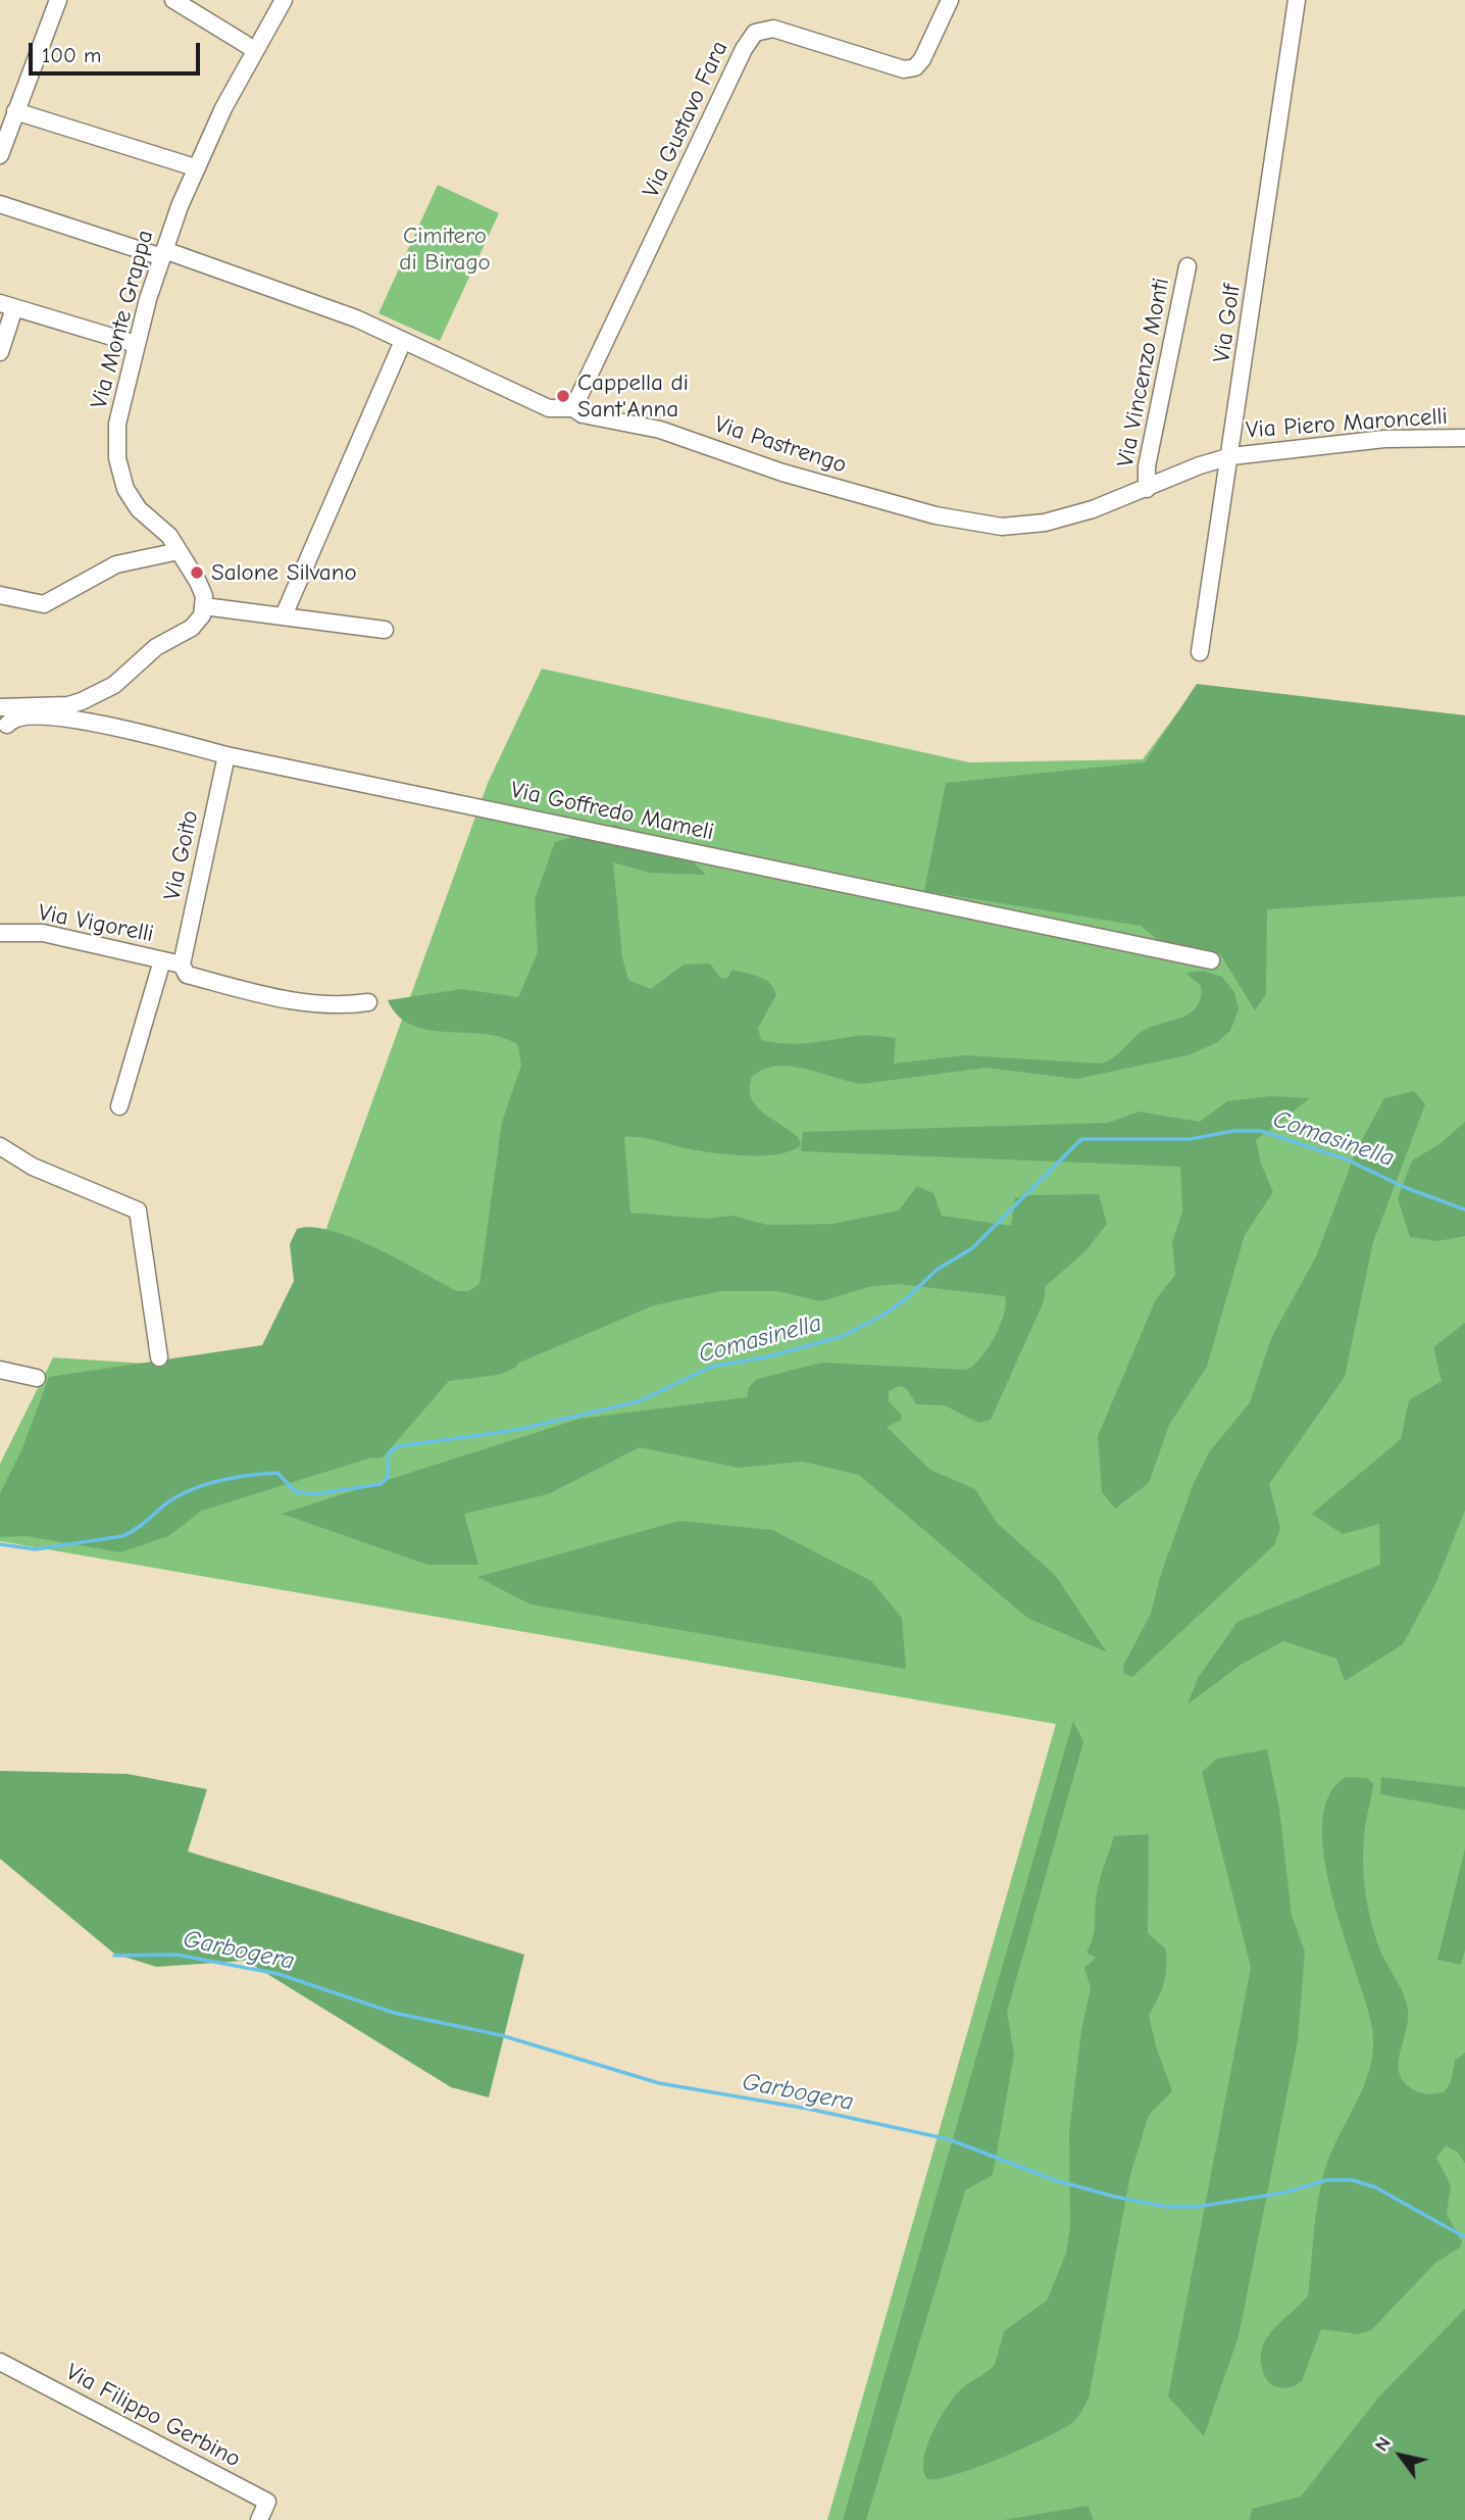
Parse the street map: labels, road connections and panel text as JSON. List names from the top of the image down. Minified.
{"streets":{"street":["Via Gustavo Fara","Via Monte Grappa","Via Golf","Via Vincenzo Monti","Via Piero Maroncelli","Via Pastrengo","Via Goffredo Mameli","Via Goito","Via Vigorelli","Via Filippo Gerbino"]},"crossings":[["Via Gustavo Fara","Via Pastrengo"],["Via Monte Grappa","Via Pastrengo"],["Via Golf","Via Piero Maroncelli"],["Via Golf","Via Pastrengo"],["Via Vincenzo Monti","Via Pastrengo"],["Via Piero Maroncelli","Via Pastrengo"],["Via Goffredo Mameli","Via Goito"],["Via Goito","Via Vigorelli"]],"water":["Comasinella","Garbogera"],"parks":["Cimitero di Birago"],"places":["Cappella di Sant'Anna","Salone Silvano"],"scale_bar":"100 m","north":"top left"}
